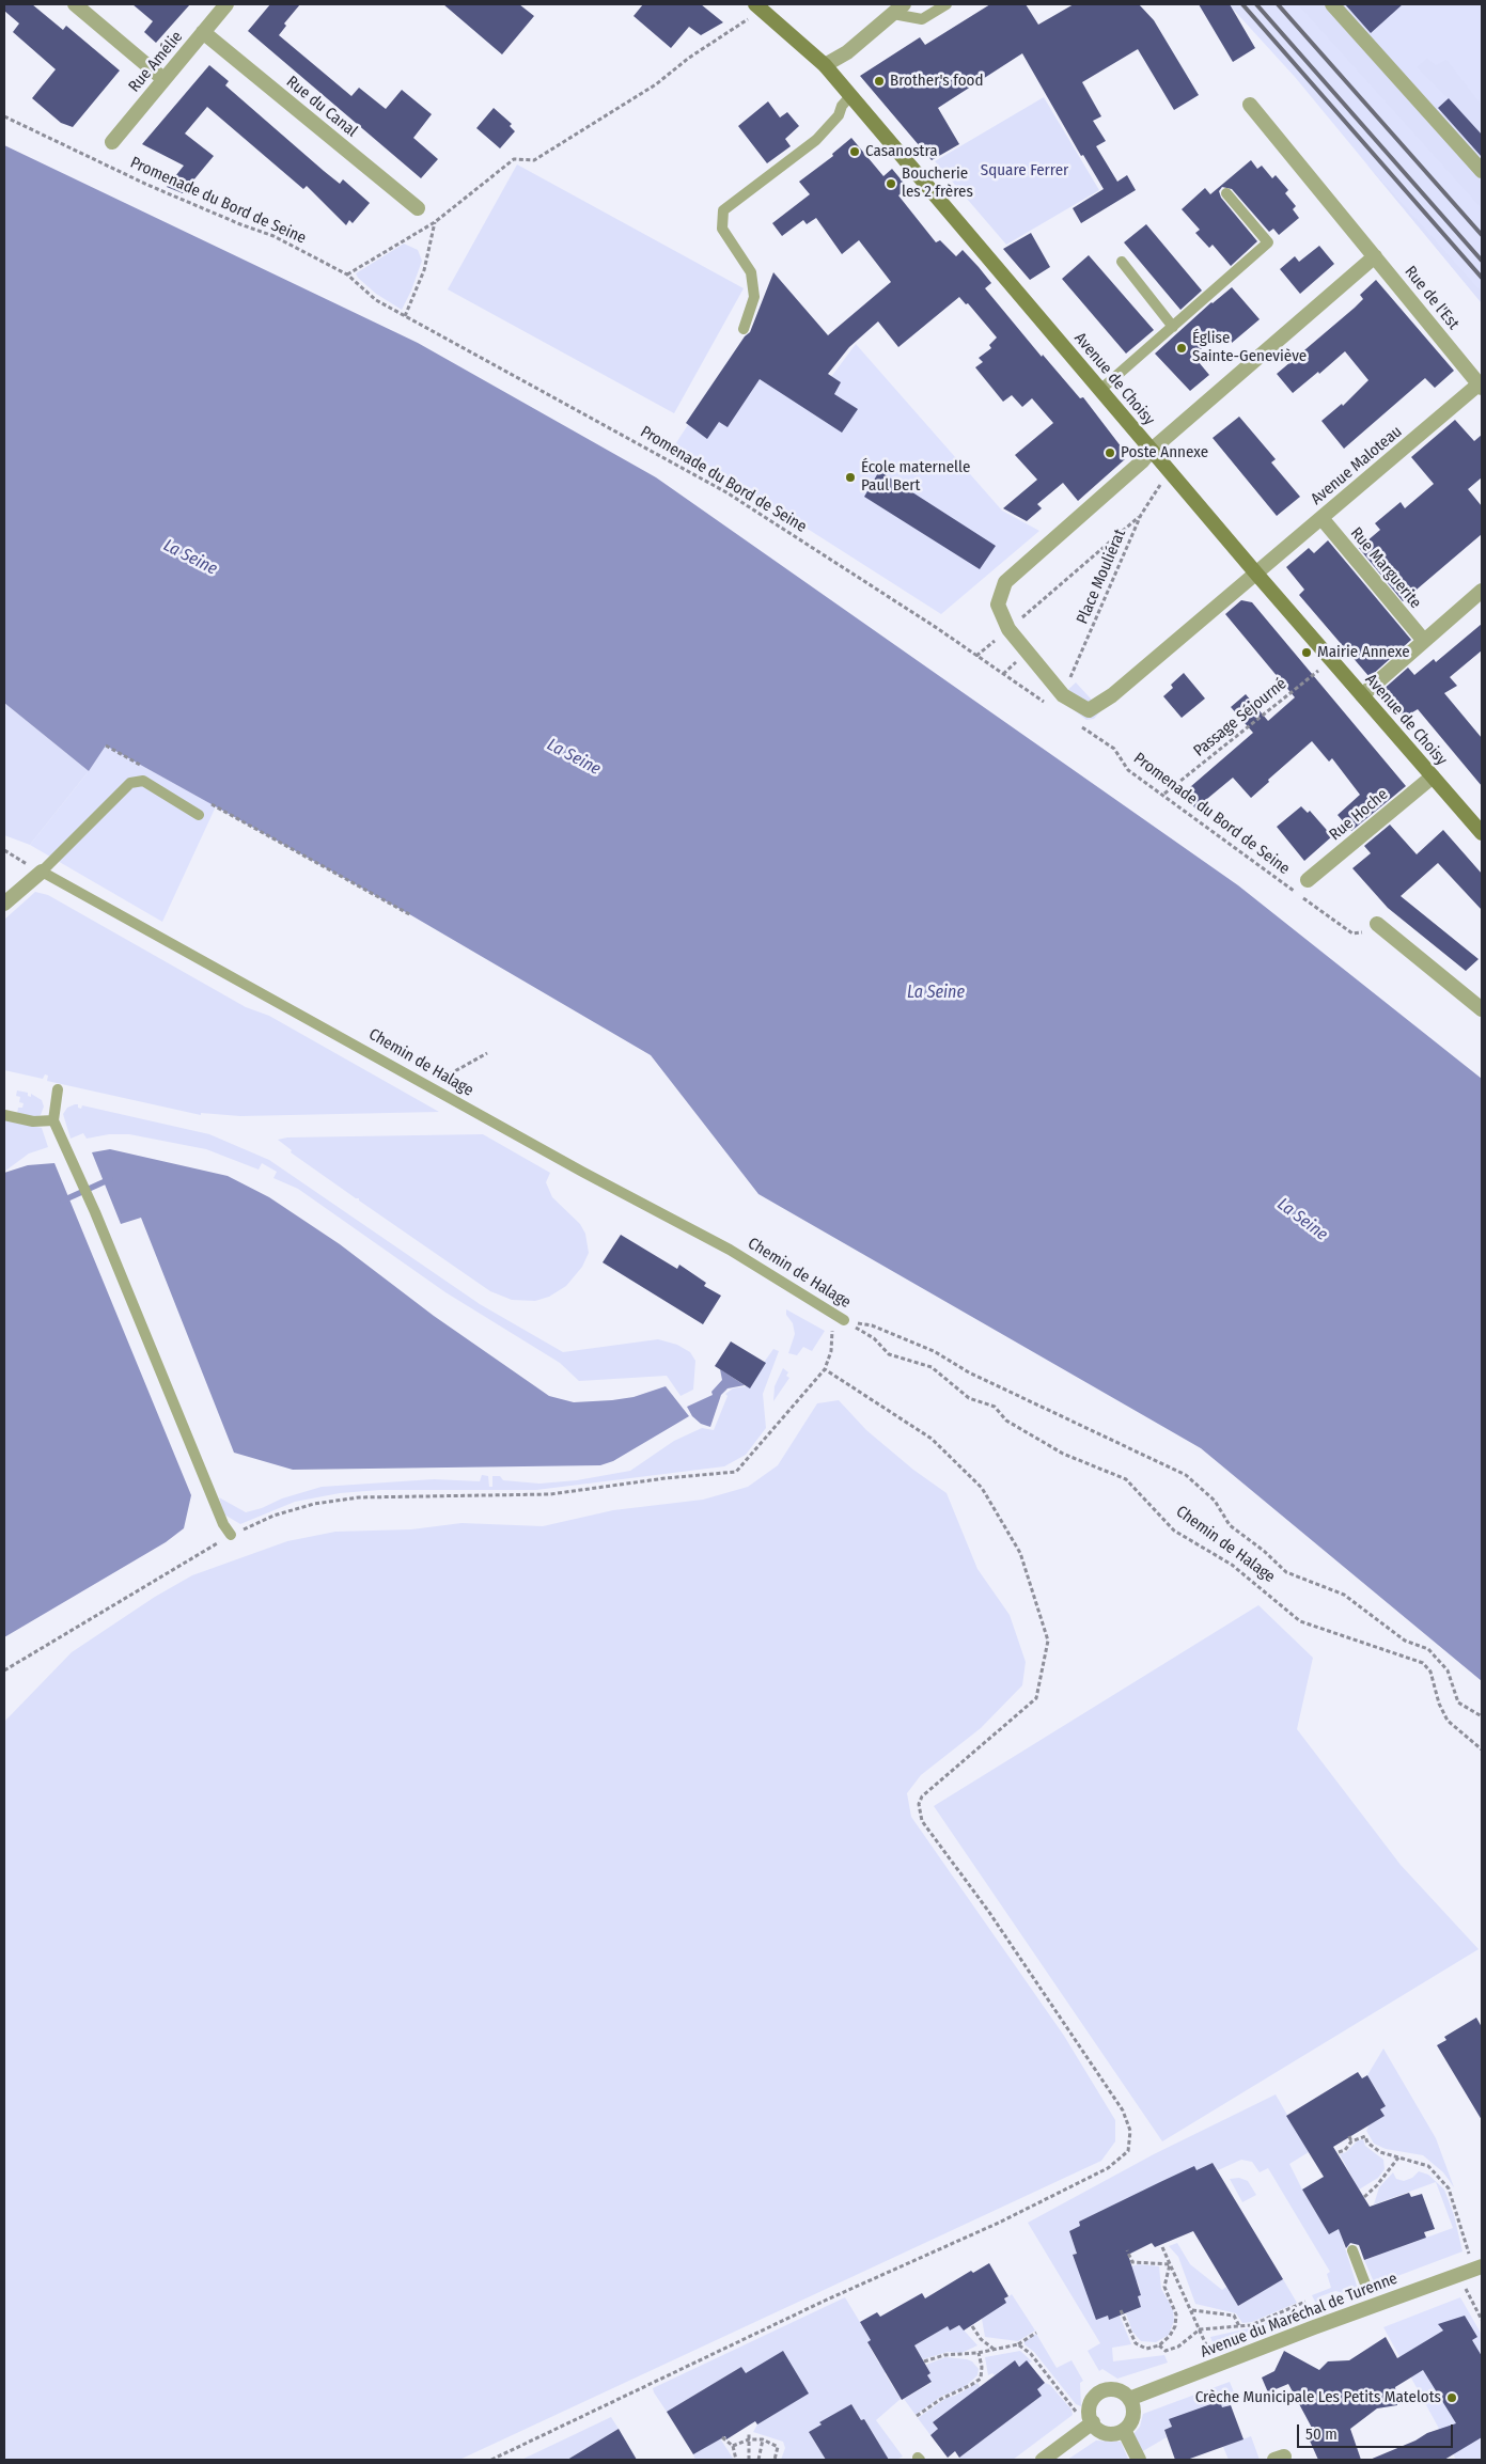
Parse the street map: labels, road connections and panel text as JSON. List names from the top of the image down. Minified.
{"streets":{"main road":["Avenue de Choisy"],"street":["Rue Amélie","Rue du Canal","Rue de l'Est","Avenue Maloteau","Rue Marguerite","Rue Hoche","Avenue du Maréchal de Turenne"],"lane":["Chemin de Halage"],"path":["Promenade du Bord de Seine","Place Mouliérat","Passage Séjourné"]},"crossings":[["Rue Amélie","Rue du Canal"],["Promenade du Bord de Seine","Passage Séjourné"],["Rue de l'Est","Avenue Maloteau"],["Avenue de Choisy","Avenue Maloteau"],["Avenue de Choisy","Place Mouliérat"],["Avenue de Choisy","Passage Séjourné"],["Avenue de Choisy","Rue Hoche"],["Avenue Maloteau","Rue Marguerite"],["Avenue Maloteau","Place Mouliérat"]],"water":["La Seine"],"parks":["Square Ferrer"],"places":["Brother's food","Casanostra","Boucherie les 2 frères","Église Sainte-Geneviève","Poste Annexe","École maternelle Paul Bert","Mairie Annexe","Crèche Municipale Les Petits Matelots"],"scale_bar":"50 m"}
